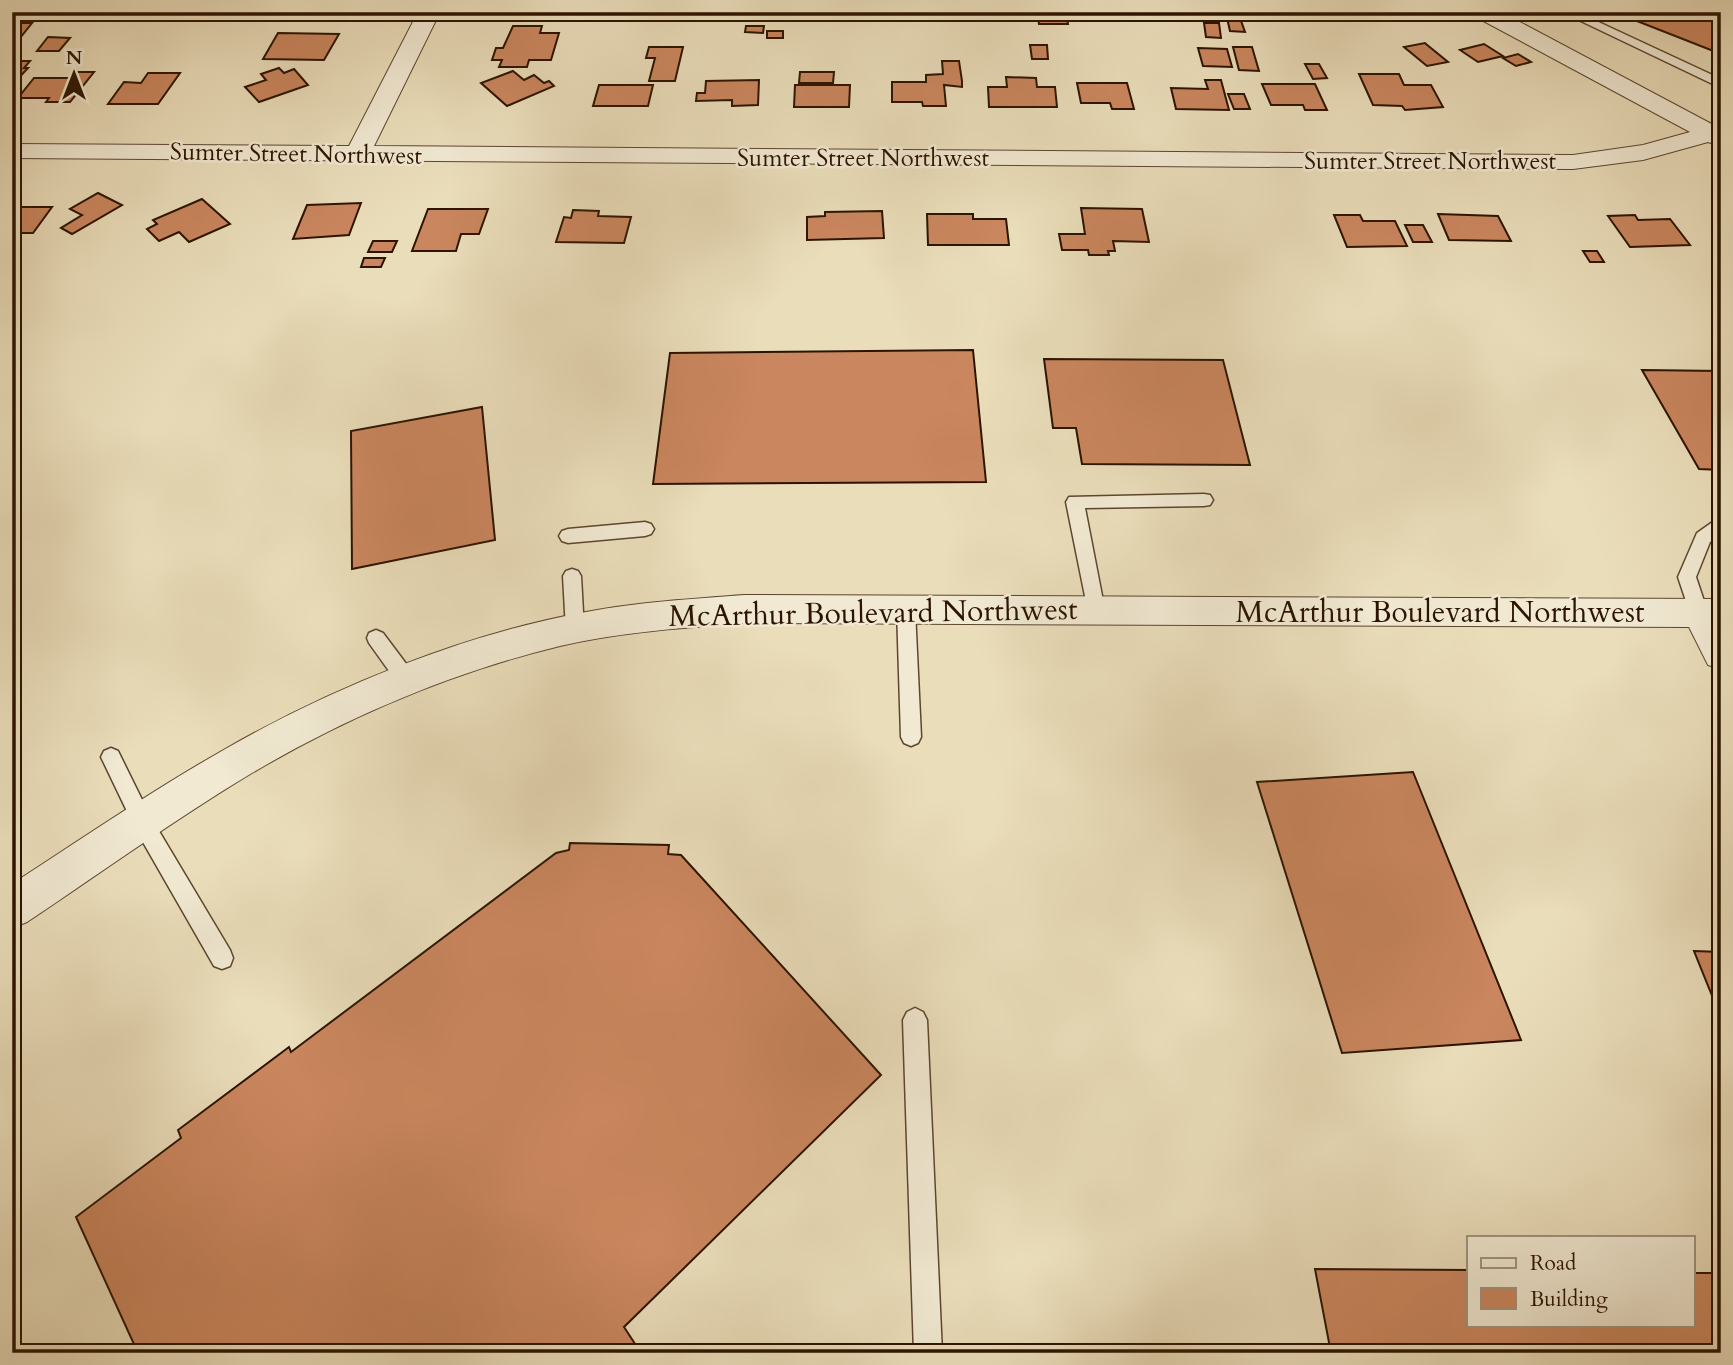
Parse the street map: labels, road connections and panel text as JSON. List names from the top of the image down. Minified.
{"streets":{"street":["Sumter Street Northwest","McArthur Boulevard Northwest"]},"legend":["Road","Building"],"north":"top"}
